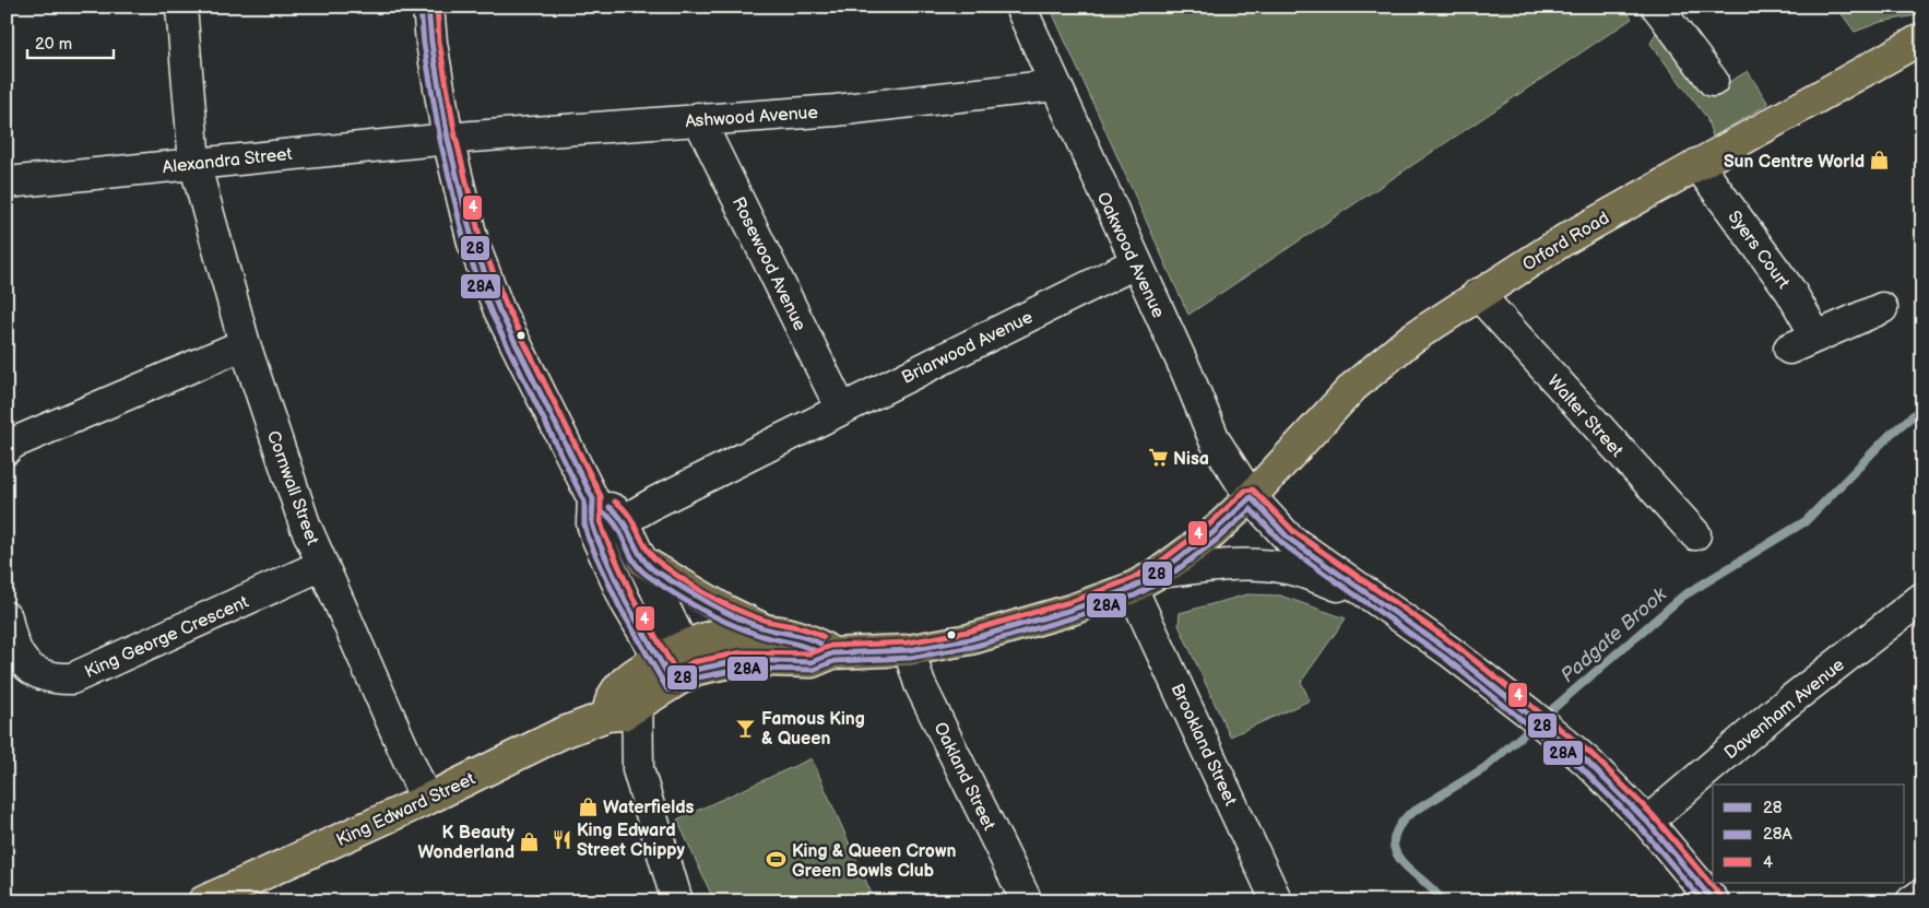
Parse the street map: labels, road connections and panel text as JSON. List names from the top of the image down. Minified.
{"streets":{"main road":["Orford Road","King Edward Street"],"street":["Ashwood Avenue","Alexandra Street","Syers Court","Oakwood Avenue","Rosewood Avenue","Briarwood Avenue","Walter Street","Cornwall Street","King George Crescent","Davenham Avenue","Brookland Street","Oakland Street"]},"crossings":[["Ashwood Avenue","Alexandra Street"],["Ashwood Avenue","Oakwood Avenue"],["Ashwood Avenue","Rosewood Avenue"],["Alexandra Street","Cornwall Street"],["Orford Road","Syers Court"],["Orford Road","Oakwood Avenue"],["Orford Road","Walter Street"],["Orford Road","Brookland Street"],["Orford Road","Oakland Street"],["Orford Road","King Edward Street"],["Oakwood Avenue","Briarwood Avenue"],["Rosewood Avenue","Briarwood Avenue"],["Cornwall Street","King George Crescent"],["Cornwall Street","King Edward Street"]],"water":["Padgate Brook"],"places":{"shop":["Sun Centre World","Waterfields","K Beauty Wonderland"],"supermarket":["Nisa"],"bar":["Famous King & Queen"],"restaurant":["King Edward Street Chippy"],"sports":["King & Queen Crown Green Bowls Club"]},"lines":["transit line 28","transit line 4","transit line 28A"],"legend":["28","28A","4"],"scale_bar":"20 m"}
